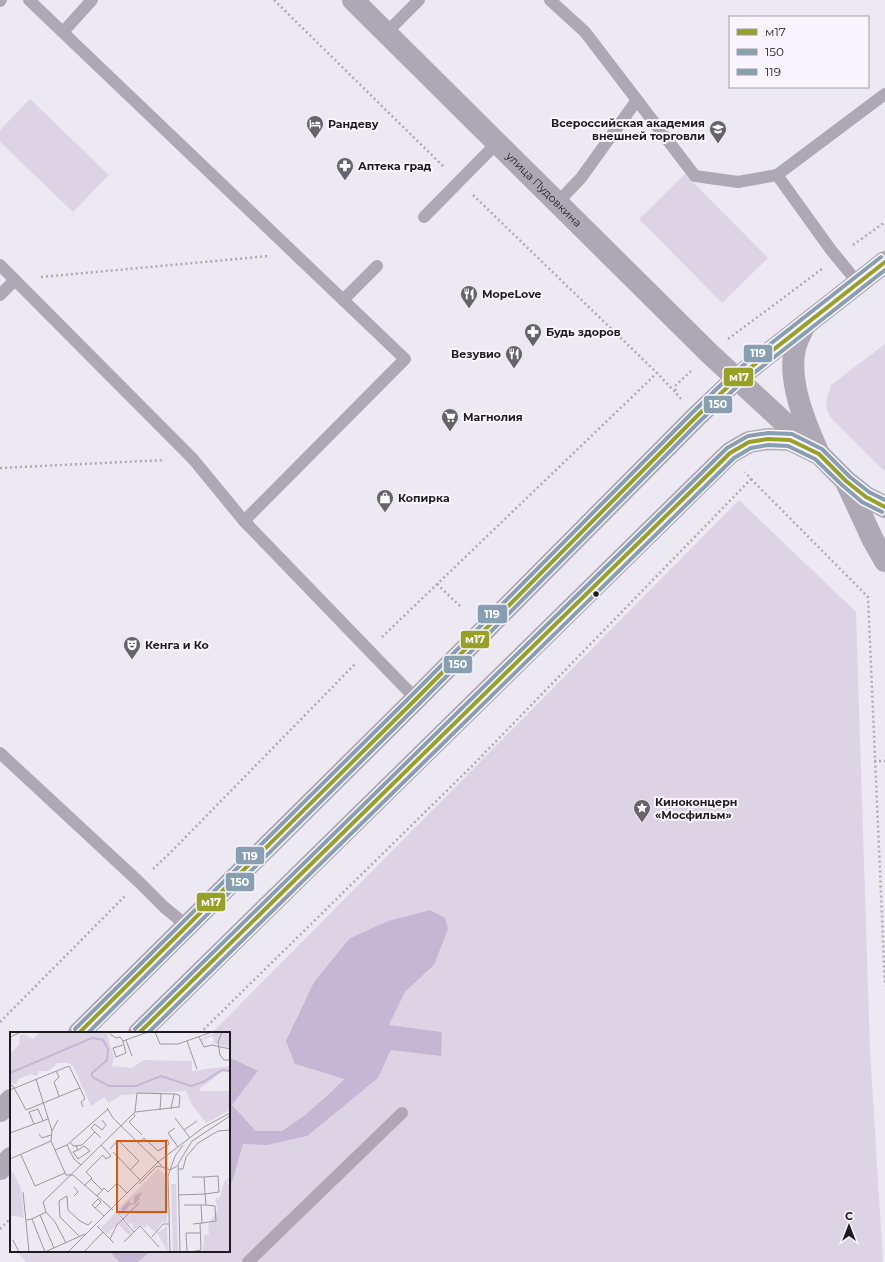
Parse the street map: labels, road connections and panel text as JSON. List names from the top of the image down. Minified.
{"streets":{"street":["улица Пудовкина"]},"places":{"hotel":["Рандеву"],"school or university":["Всероссийская академия внешней торговли"],"pharmacy":["Аптека град","Будь здоров"],"restaurant":["МореLove","Везувио"],"supermarket":["Магнолия"],"shop":["Копирка"],"theatre":["Кенга и Ко"],"place":["Киноконцерн «Мосфильм»"]},"lines":["transit line 119","transit line м17","transit line 150"],"legend":["м17","150","119"],"north":"top"}
